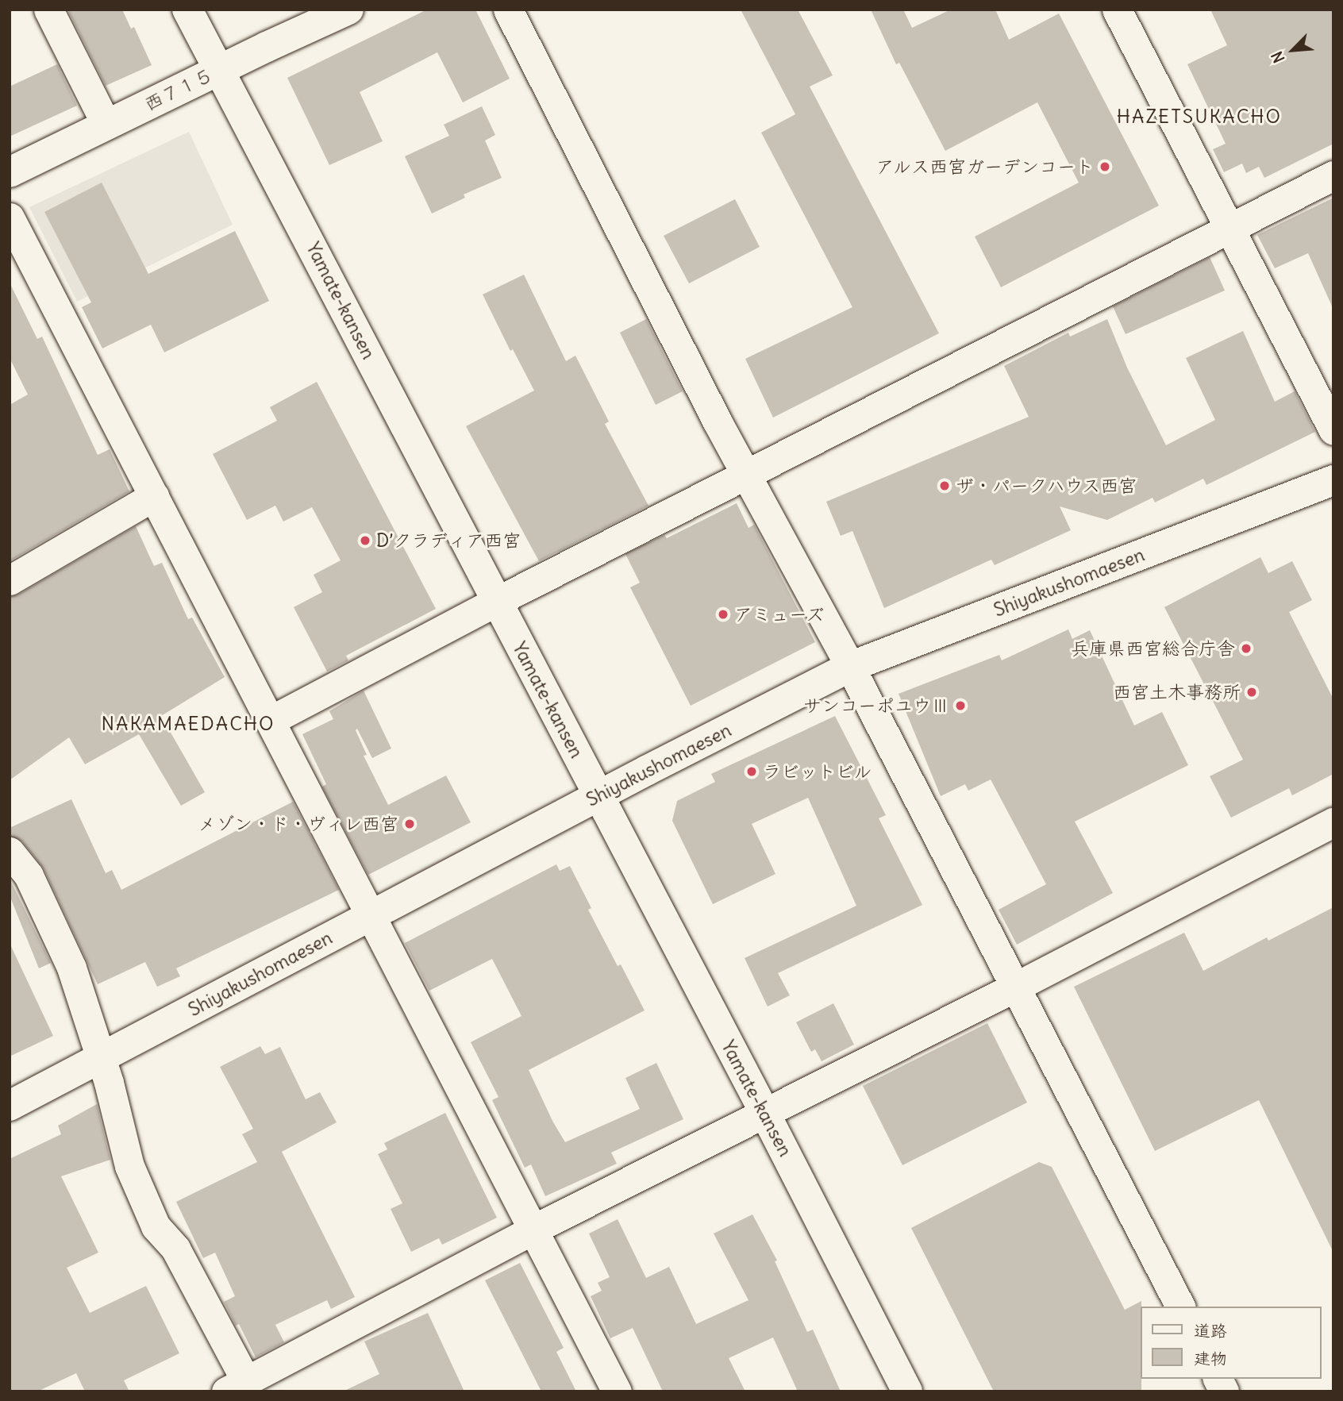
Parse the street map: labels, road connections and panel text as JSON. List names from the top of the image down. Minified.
{"streets":{"street":["西７１５","Yamate-kansen","Shiyakushomaesen"]},"crossings":[["西７１５","Yamate-kansen"],["Yamate-kansen","Shiyakushomaesen"]],"districts":["HAZETSUKACHO","NAKAMAEDACHO"],"places":["アルス西宮ガーデンコート","ザ・パークハウス西宮","D’クラディア西宮","アミューズ","兵庫県西宮総合庁舎","西宮土木事務所","サンコーポユウⅢ","ラビットビル","メゾン・ド・ヴィレ西宮"],"legend":["道路","建物"],"north":"bottom left"}
